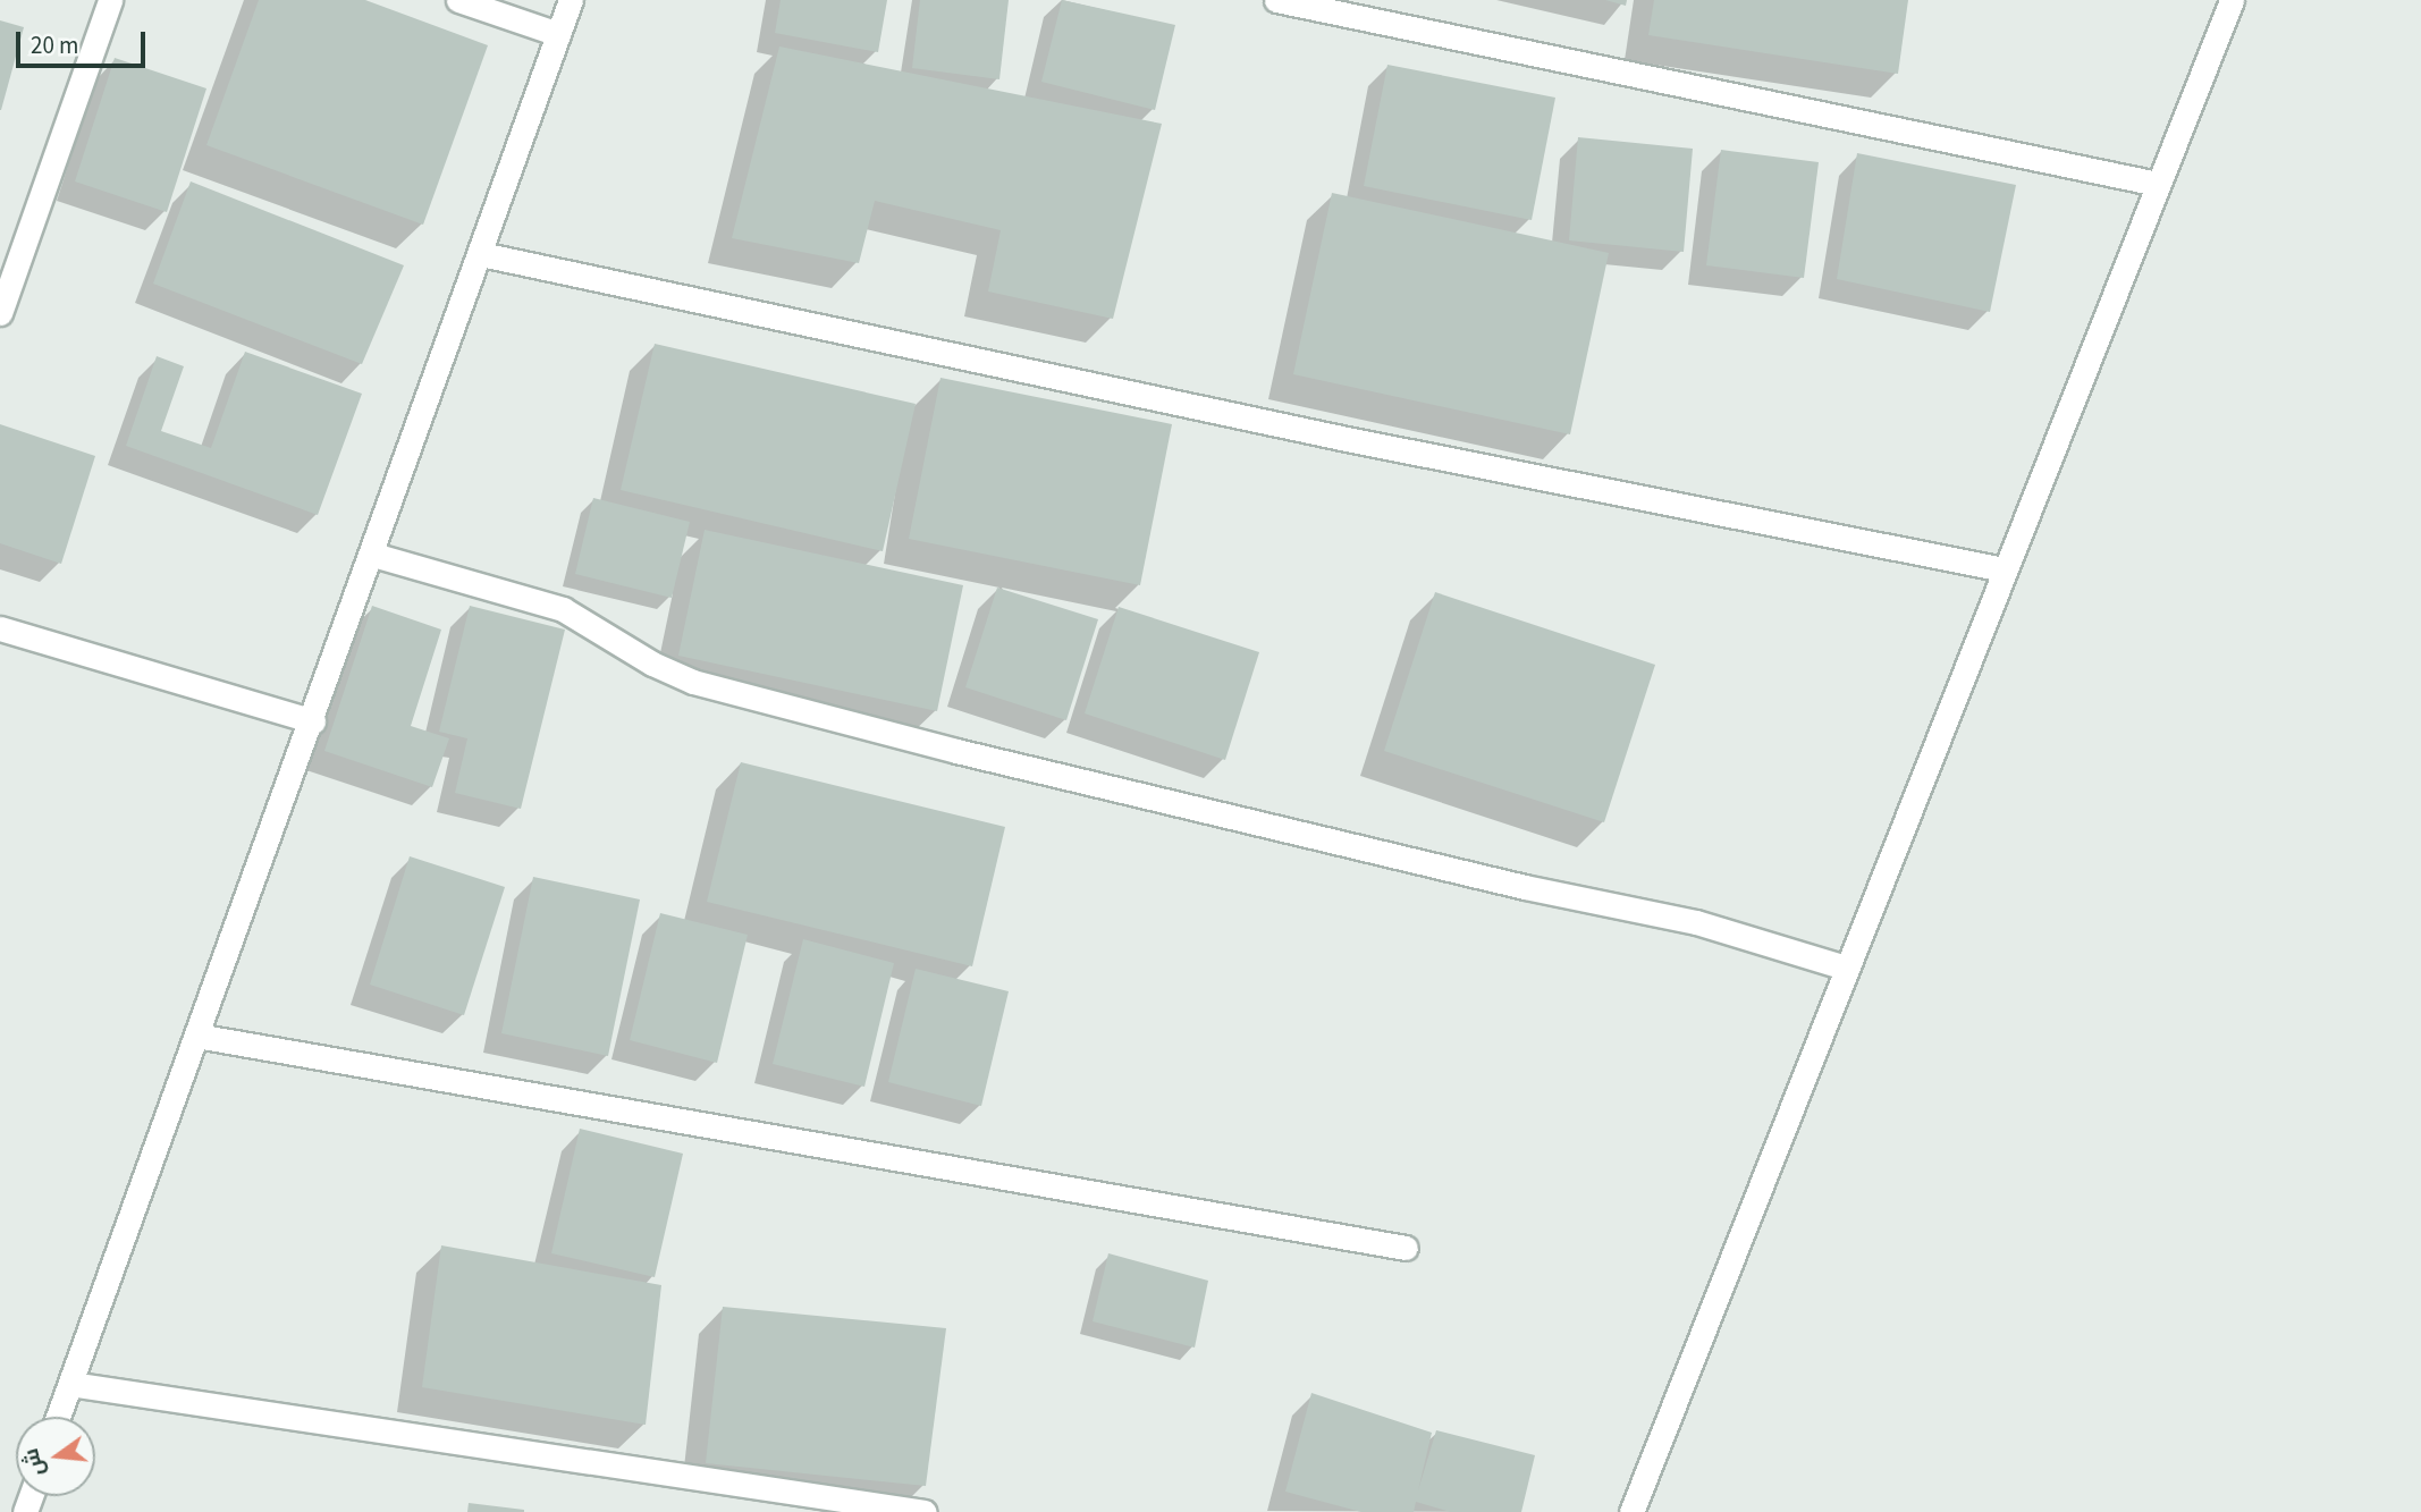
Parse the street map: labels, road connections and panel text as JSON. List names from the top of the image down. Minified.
{"scale_bar":"20 m","north":"left"}
